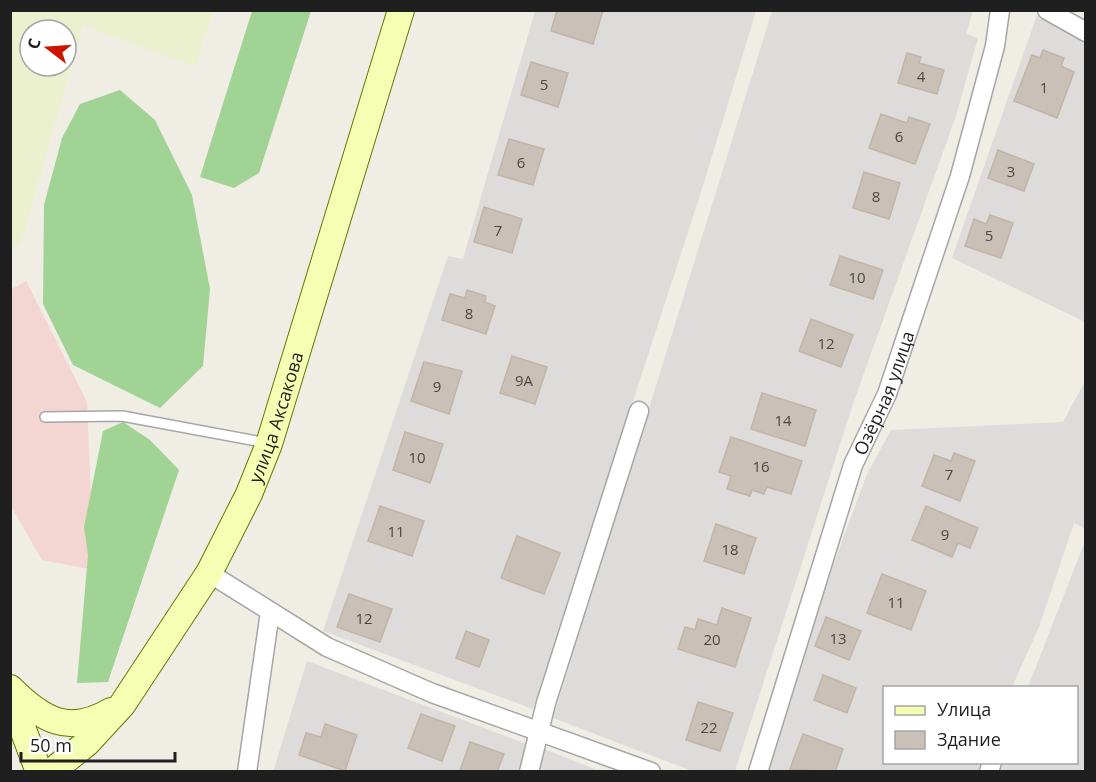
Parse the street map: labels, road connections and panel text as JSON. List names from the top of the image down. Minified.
{"streets":{"street":["Озёрная улица","улица Аксакова"]},"house_numbers":["4","5","1","6","6","3","8","7","5","10","8","12","9А","9","14","10","16","7","11","9","18","11","12","13","20","22"],"legend":["Улица","Здание"],"scale_bar":"50 m","north":"left"}
